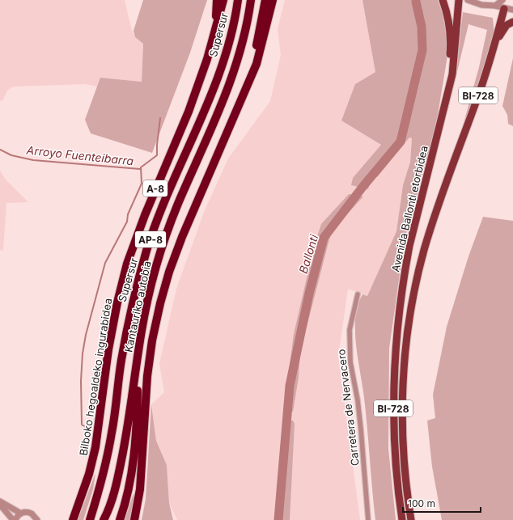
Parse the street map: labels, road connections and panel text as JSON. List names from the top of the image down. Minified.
{"streets":{"highway":["Supersur","A-8","AP-8","Kantauriko autobia","Bilboko hegoaldeko ingurabidea"],"main road":["BI-728","Avenida Ballonti etorbidea"],"street":["Carretera de Nervacero"]},"water":["Arroyo Fuenteibarra","Ballonti"],"scale_bar":"100 m"}
